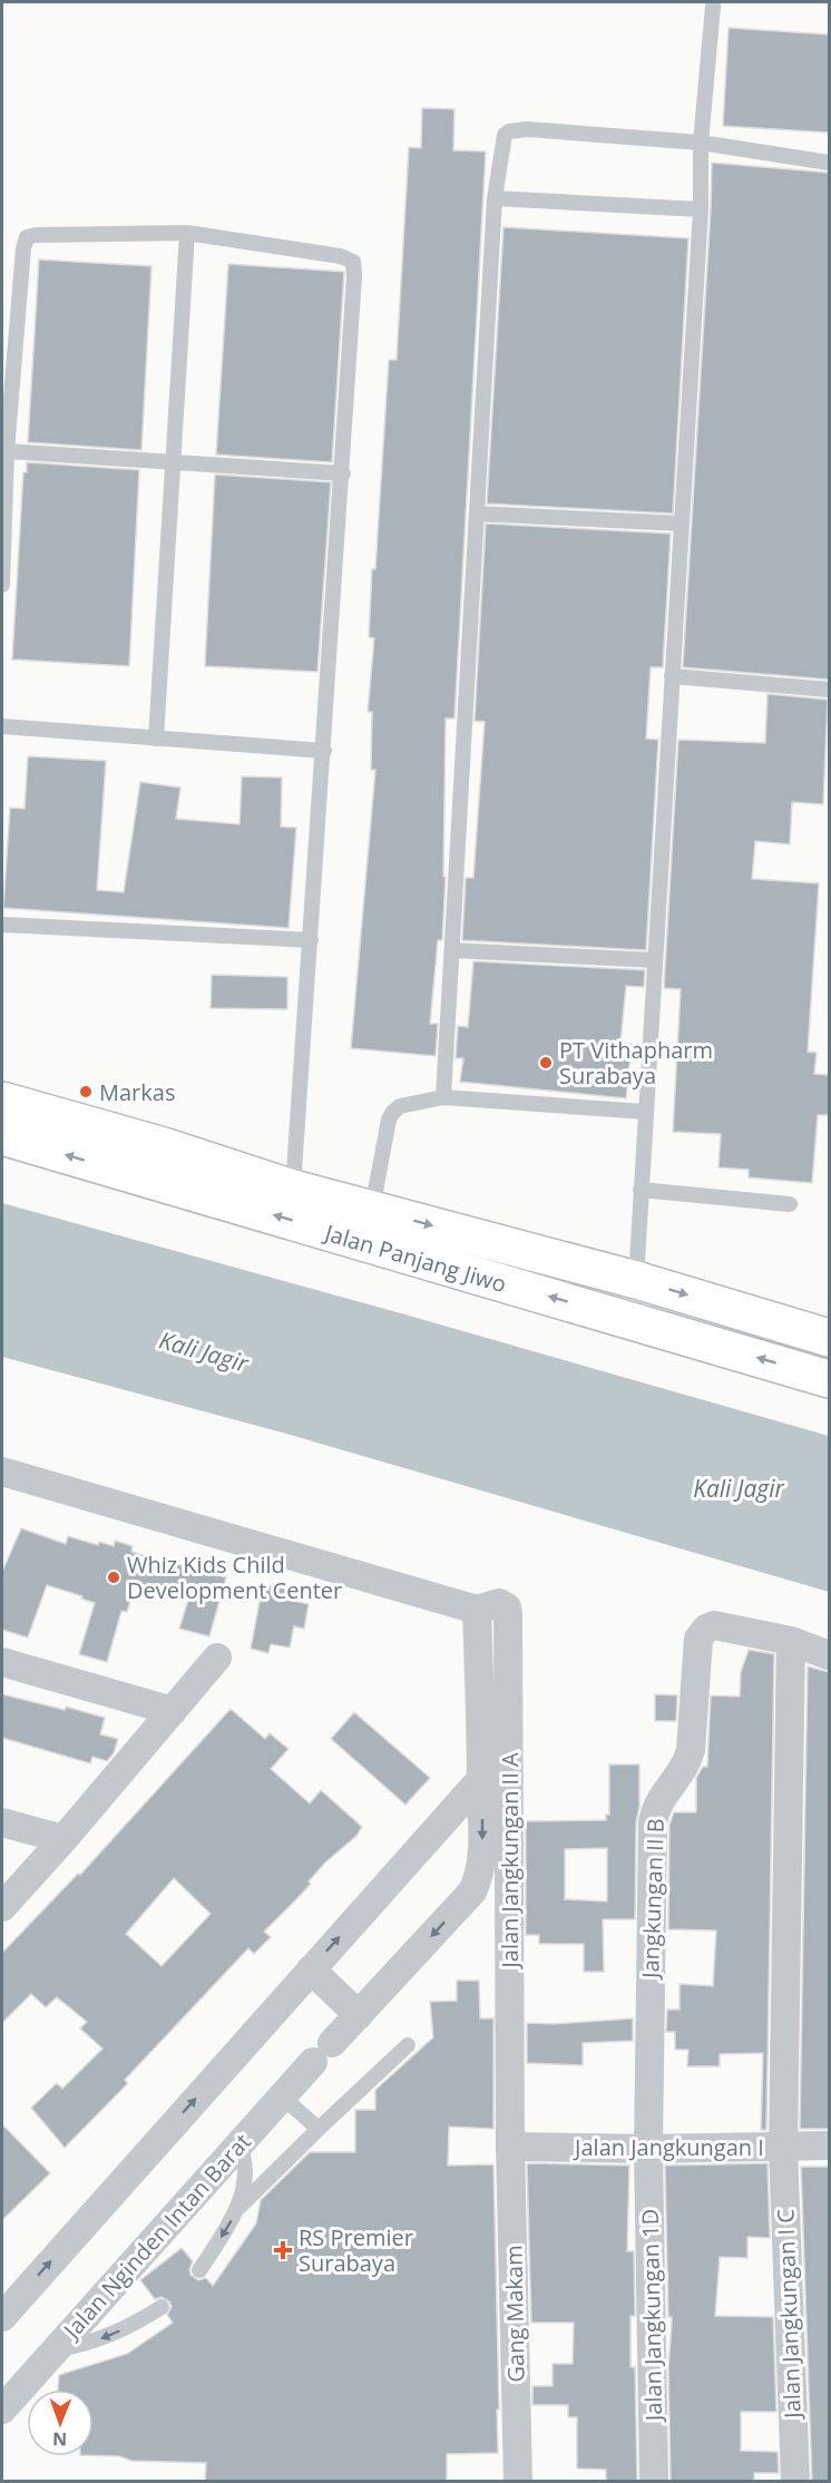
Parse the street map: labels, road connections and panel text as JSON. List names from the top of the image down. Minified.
{"streets":{"main road":["Jalan Panjang Jiwo"],"street":["Jalan Jangkungan II A","Jangkungan II B","Jalan Jangkungan I","Jalan Nginden Intan Barat","Gang Makam","Jalan Jangkungan I C","Jalan Jangkungan 1D"]},"crossings":[["Jalan Jangkungan II A","Jalan Jangkungan I"],["Jalan Jangkungan II A","Gang Makam"],["Jangkungan II B","Jalan Jangkungan I"],["Jangkungan II B","Jalan Jangkungan 1D"],["Jalan Jangkungan I","Gang Makam"],["Jalan Jangkungan I","Jalan Jangkungan I C"],["Jalan Jangkungan I","Jalan Jangkungan 1D"]],"water":["Kali Jagir"],"places":{"other":["PT Vithapharm Surabaya","Markas","Whiz Kids Child Development Center"],"health":["RS Premier Surabaya"]},"north":"bottom"}
